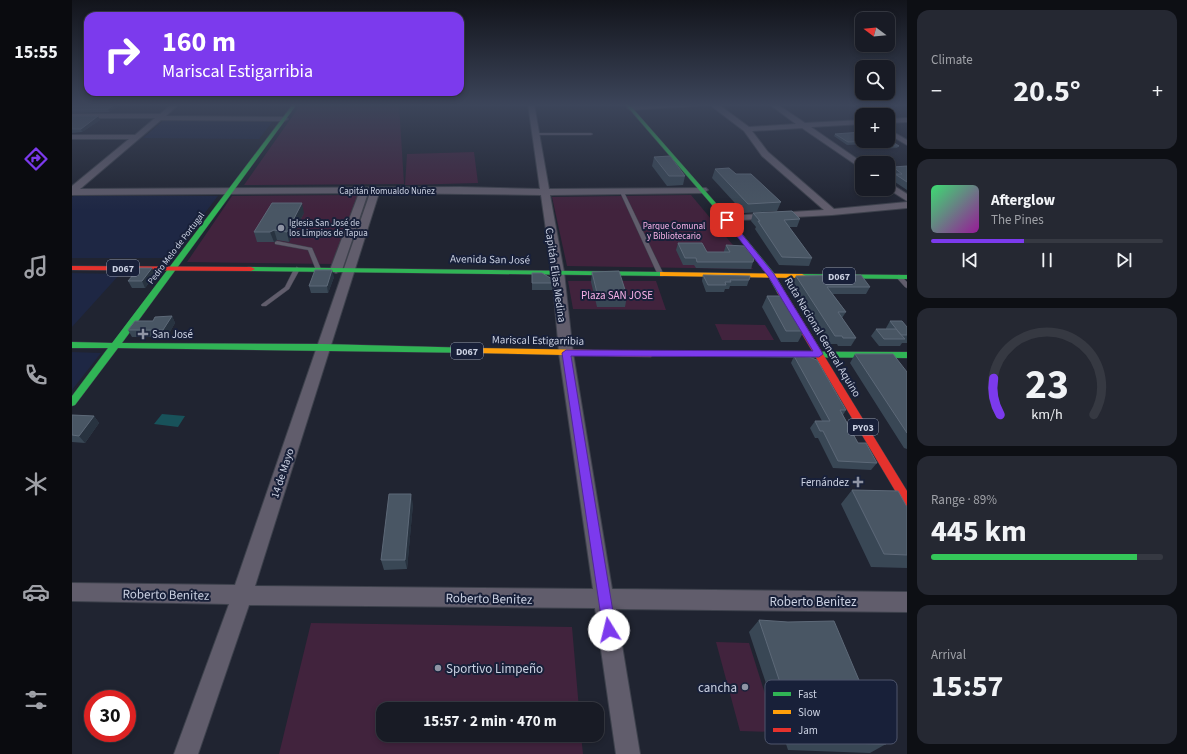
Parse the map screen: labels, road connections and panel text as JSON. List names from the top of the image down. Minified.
{"streets":{"main road":["Pedro Melo de Portugal","Avenida San José","D067","Ruta Nacional General Aquino","Mariscal Estigarribia","PY03"],"street":["Capitán Romualdo Nuñez","Capitán Elias Medina","14 de Mayo","Roberto Benitez"]},"crossings":[["Capitán Romualdo Nuñez","Pedro Melo de Portugal"],["Capitán Romualdo Nuñez","Capitán Elias Medina"],["Capitán Romualdo Nuñez","Ruta Nacional General Aquino"],["Capitán Romualdo Nuñez","14 de Mayo"],["Pedro Melo de Portugal","Avenida San José"],["Pedro Melo de Portugal","Mariscal Estigarribia"],["Avenida San José","Capitán Elias Medina"],["Avenida San José","Ruta Nacional General Aquino"],["Avenida San José","14 de Mayo"],["Capitán Elias Medina","Mariscal Estigarribia"],["Capitán Elias Medina","Roberto Benitez"],["Ruta Nacional General Aquino","Mariscal Estigarribia"],["Mariscal Estigarribia","14 de Mayo"],["14 de Mayo","Roberto Benitez"]],"parks":["Parque Comunal y Bibliotecario","Plaza SAN JOSE"],"places":{"other":["Iglesia San José de los Limpios de Tapua","Sportivo Limpeño","cancha"],"health":["San José","Fernández"]},"legend":["Fast","Slow","Jam"],"north":"left","page":{"tabs":"15:55","tile":["Climate",["Range · 89%","445 km"],["Arrival","15:57"]],"map_buttons":["+","−"],"turn":["160 m","Mariscal Estigarribia"],"heat":["−","20.5°","+"],"song":["Afterglow","The Pines"],"limit":"30","trip":"15:57 · 2 min · 470 m","gauge":["23","km/h"]}}
